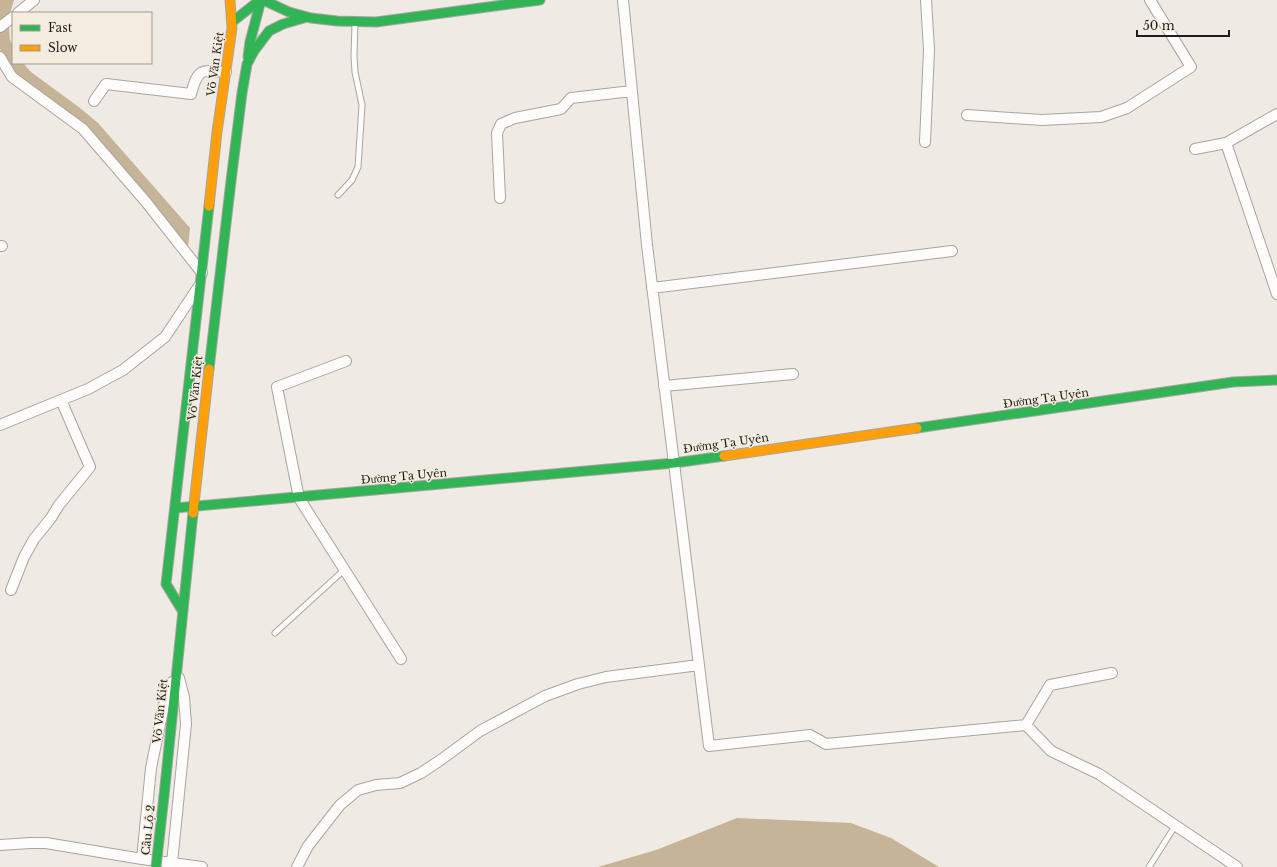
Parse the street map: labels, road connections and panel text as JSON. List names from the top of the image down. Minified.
{"streets":{"main road":["Võ Văn Kiệt","Đường Tạ Uyên","Cầu Lộ 2"]},"crossings":[["Võ Văn Kiệt","Đường Tạ Uyên"],["Võ Văn Kiệt","Cầu Lộ 2"]],"legend":["Fast","Slow"],"scale_bar":"50 m"}
